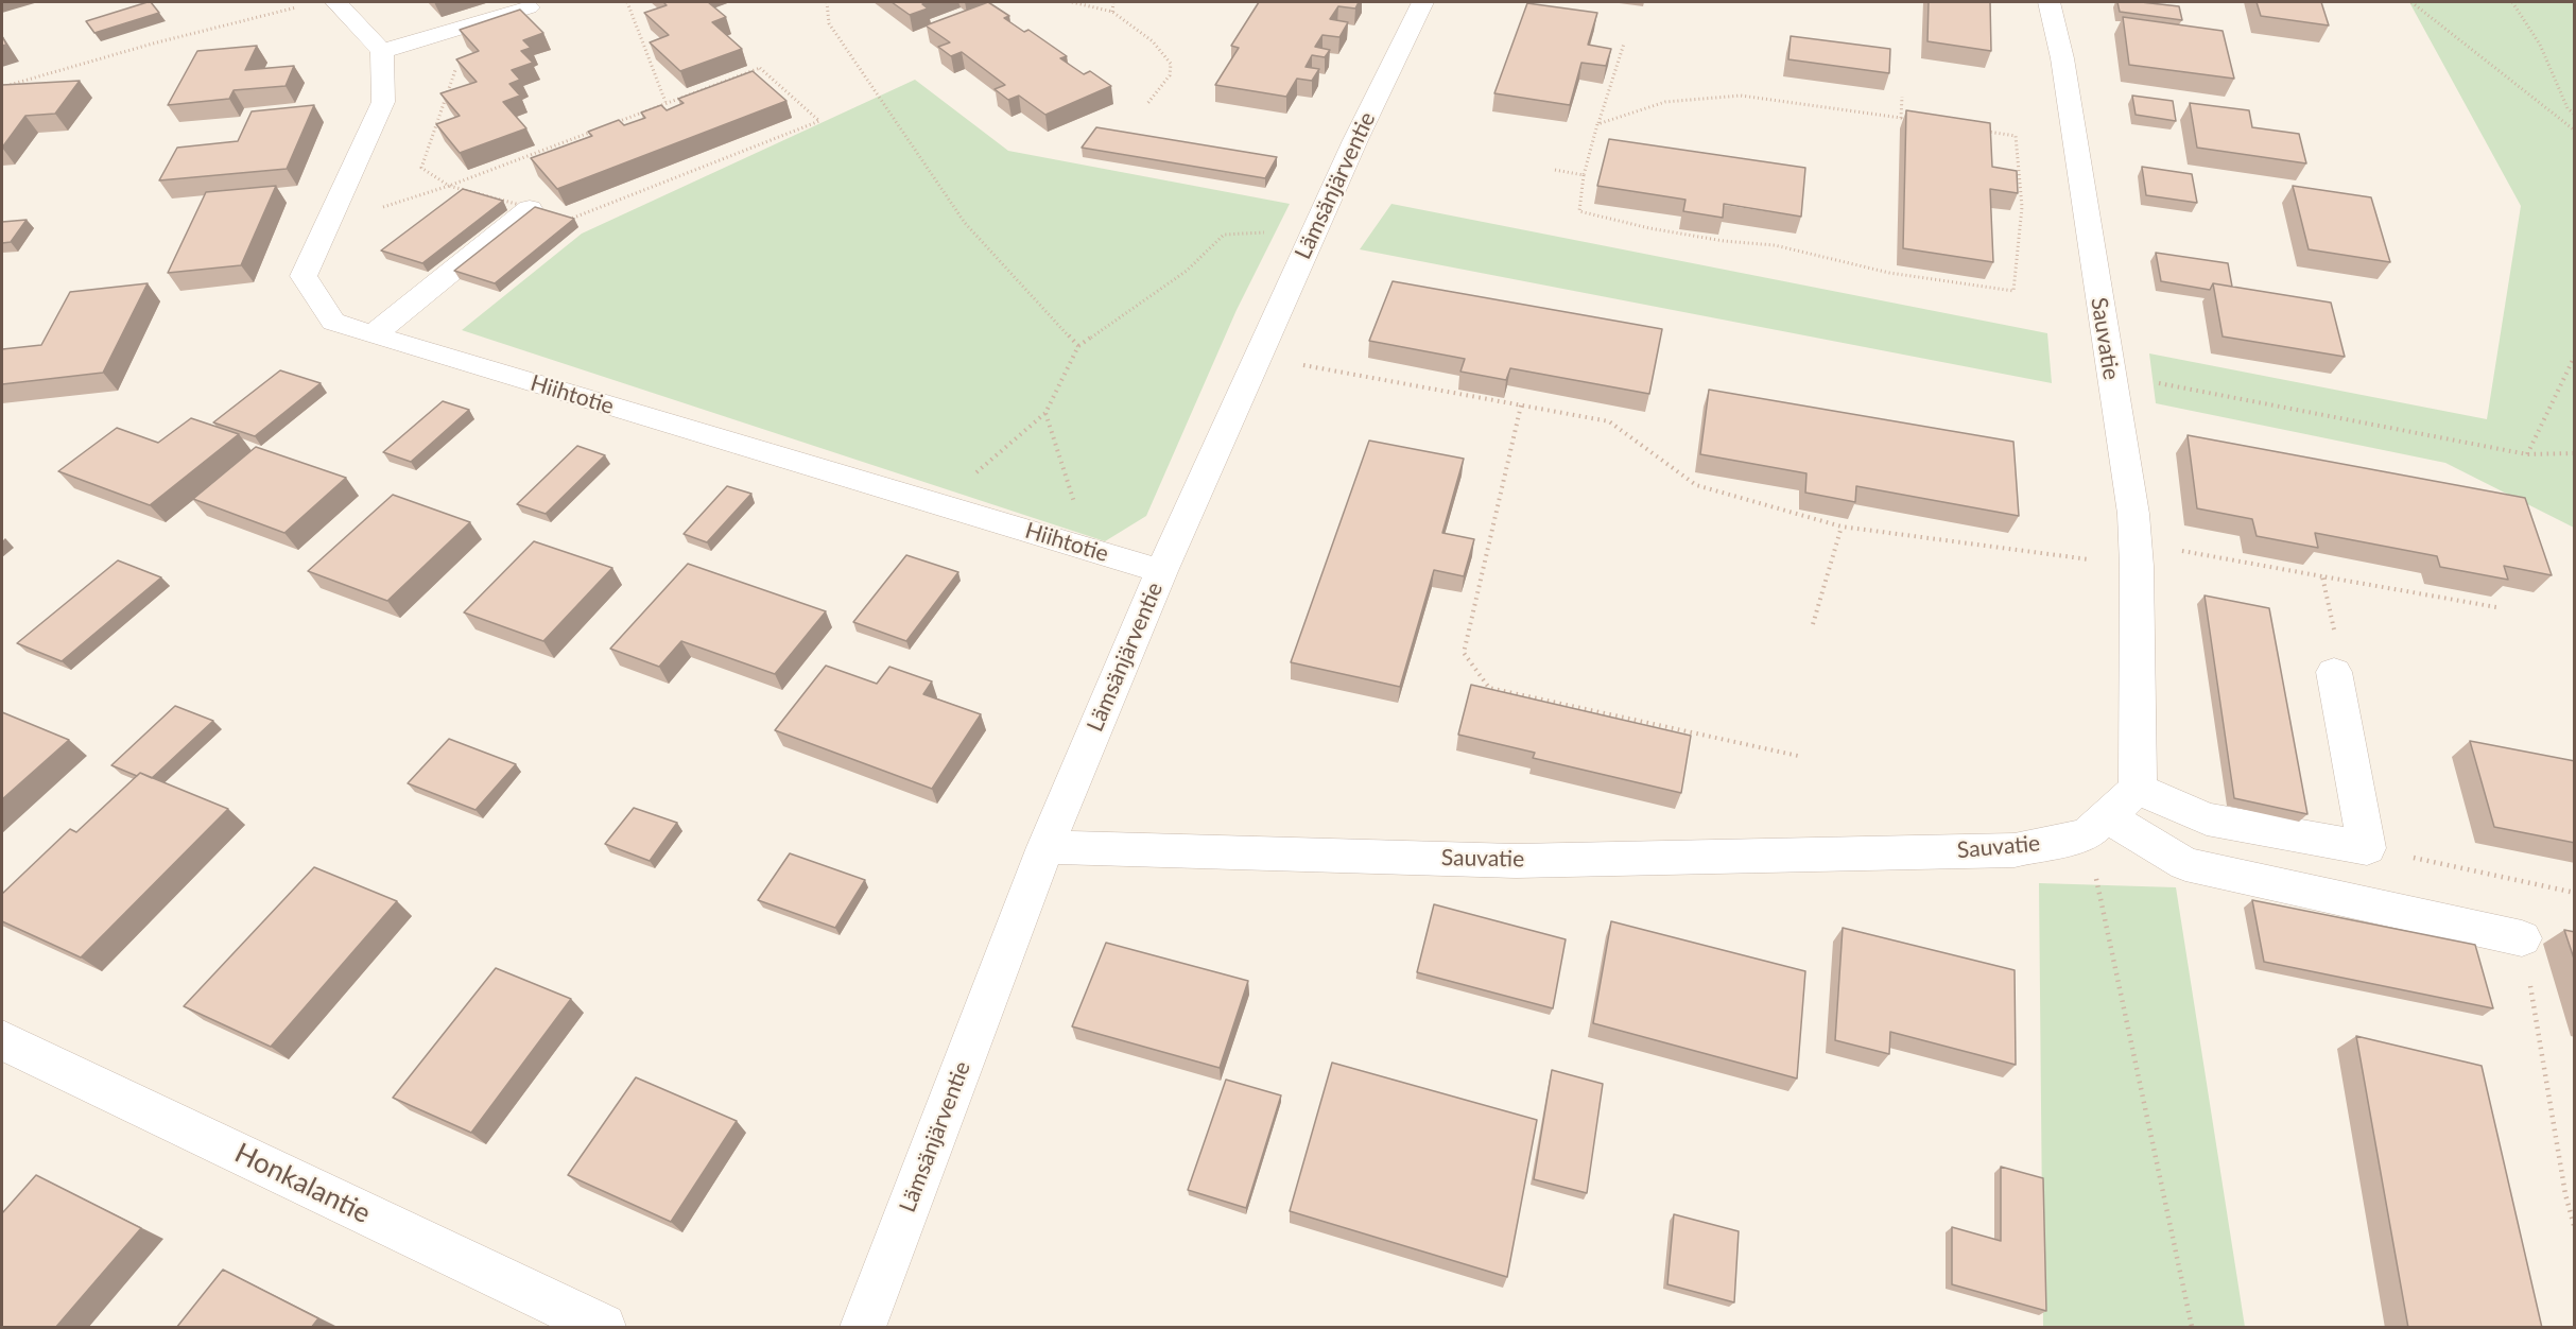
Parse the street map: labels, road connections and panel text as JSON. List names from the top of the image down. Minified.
{"streets":{"street":["Lämsänjärventie","Sauvatie","Hiihtotie","Honkalantie"]},"crossings":[["Lämsänjärventie","Sauvatie"],["Lämsänjärventie","Hiihtotie"]]}
